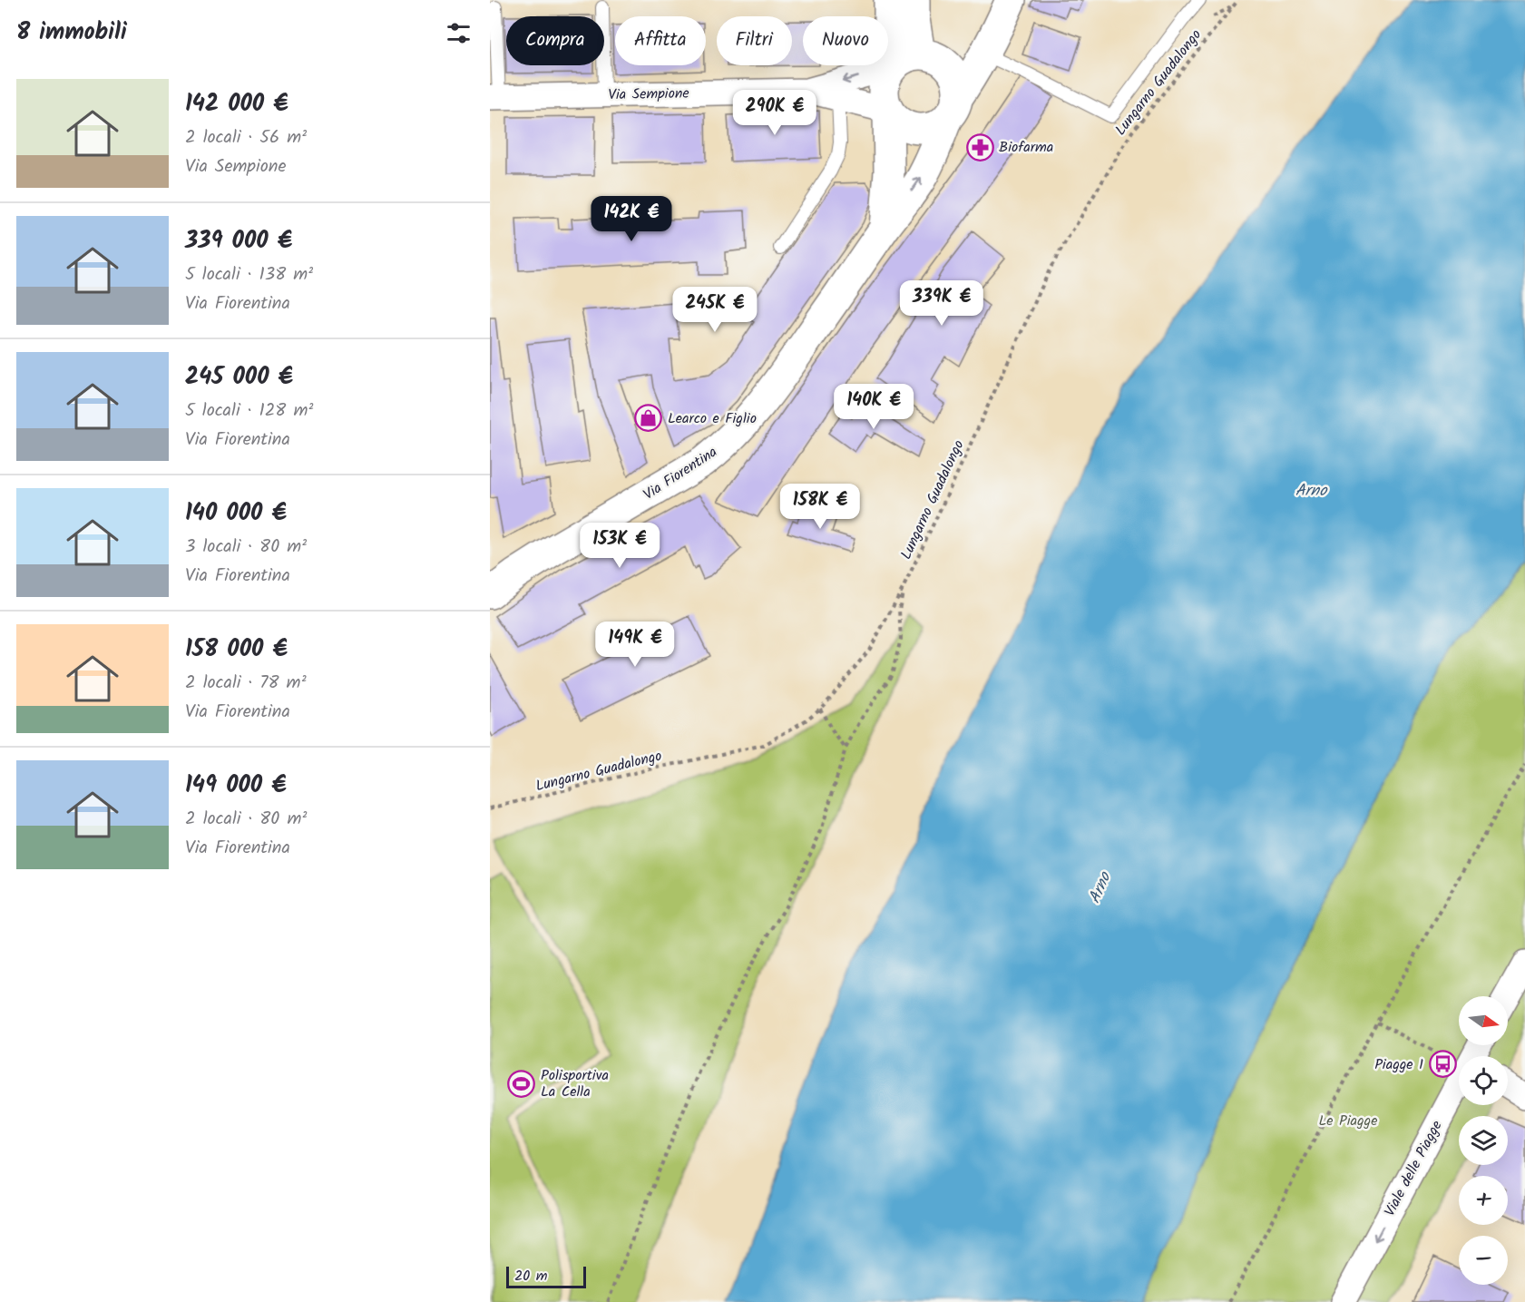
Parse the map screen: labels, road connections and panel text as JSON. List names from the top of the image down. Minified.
{"streets":{"main road":["Via Fiorentina"],"street":["Via Sempione","Viale delle Piagge"],"path":["Lungarno Guadalongo"]},"crossings":[["Via Sempione","Via Fiorentina"]],"one_way":["Viale delle Piagge"],"water":["Arno"],"parks":["Le Piagge"],"places":{"pharmacy":["Biofarma"],"shop":["Learco e Figlio"],"bus stop":["Piagge 1"],"sports":["Polisportiva La Cella"]},"scale_bar":"20 m","north":"right","page":{"heading":"8 immobili","chip":["Compra","Affitta","Filtri","Nuovo"],"list":[{"name":"142 000 €","note":"2 locali · 56 m² · Via Sempione"},{"name":"339 000 €","note":"5 locali · 138 m² · Via Fiorentina"},{"name":"245 000 €","note":"5 locali · 128 m² · Via Fiorentina"},{"name":"140 000 €","note":"3 locali · 80 m² · Via Fiorentina"},{"name":"158 000 €","note":"2 locali · 78 m² · Via Fiorentina"},{"name":"149 000 €","note":"2 locali · 80 m² · Via Fiorentina"}],"price":["290K €","142K €","339K €","245K €","140K €","158K €","153K €","149K €"],"map_buttons":["+","−"],"scale":"20 m"}}
